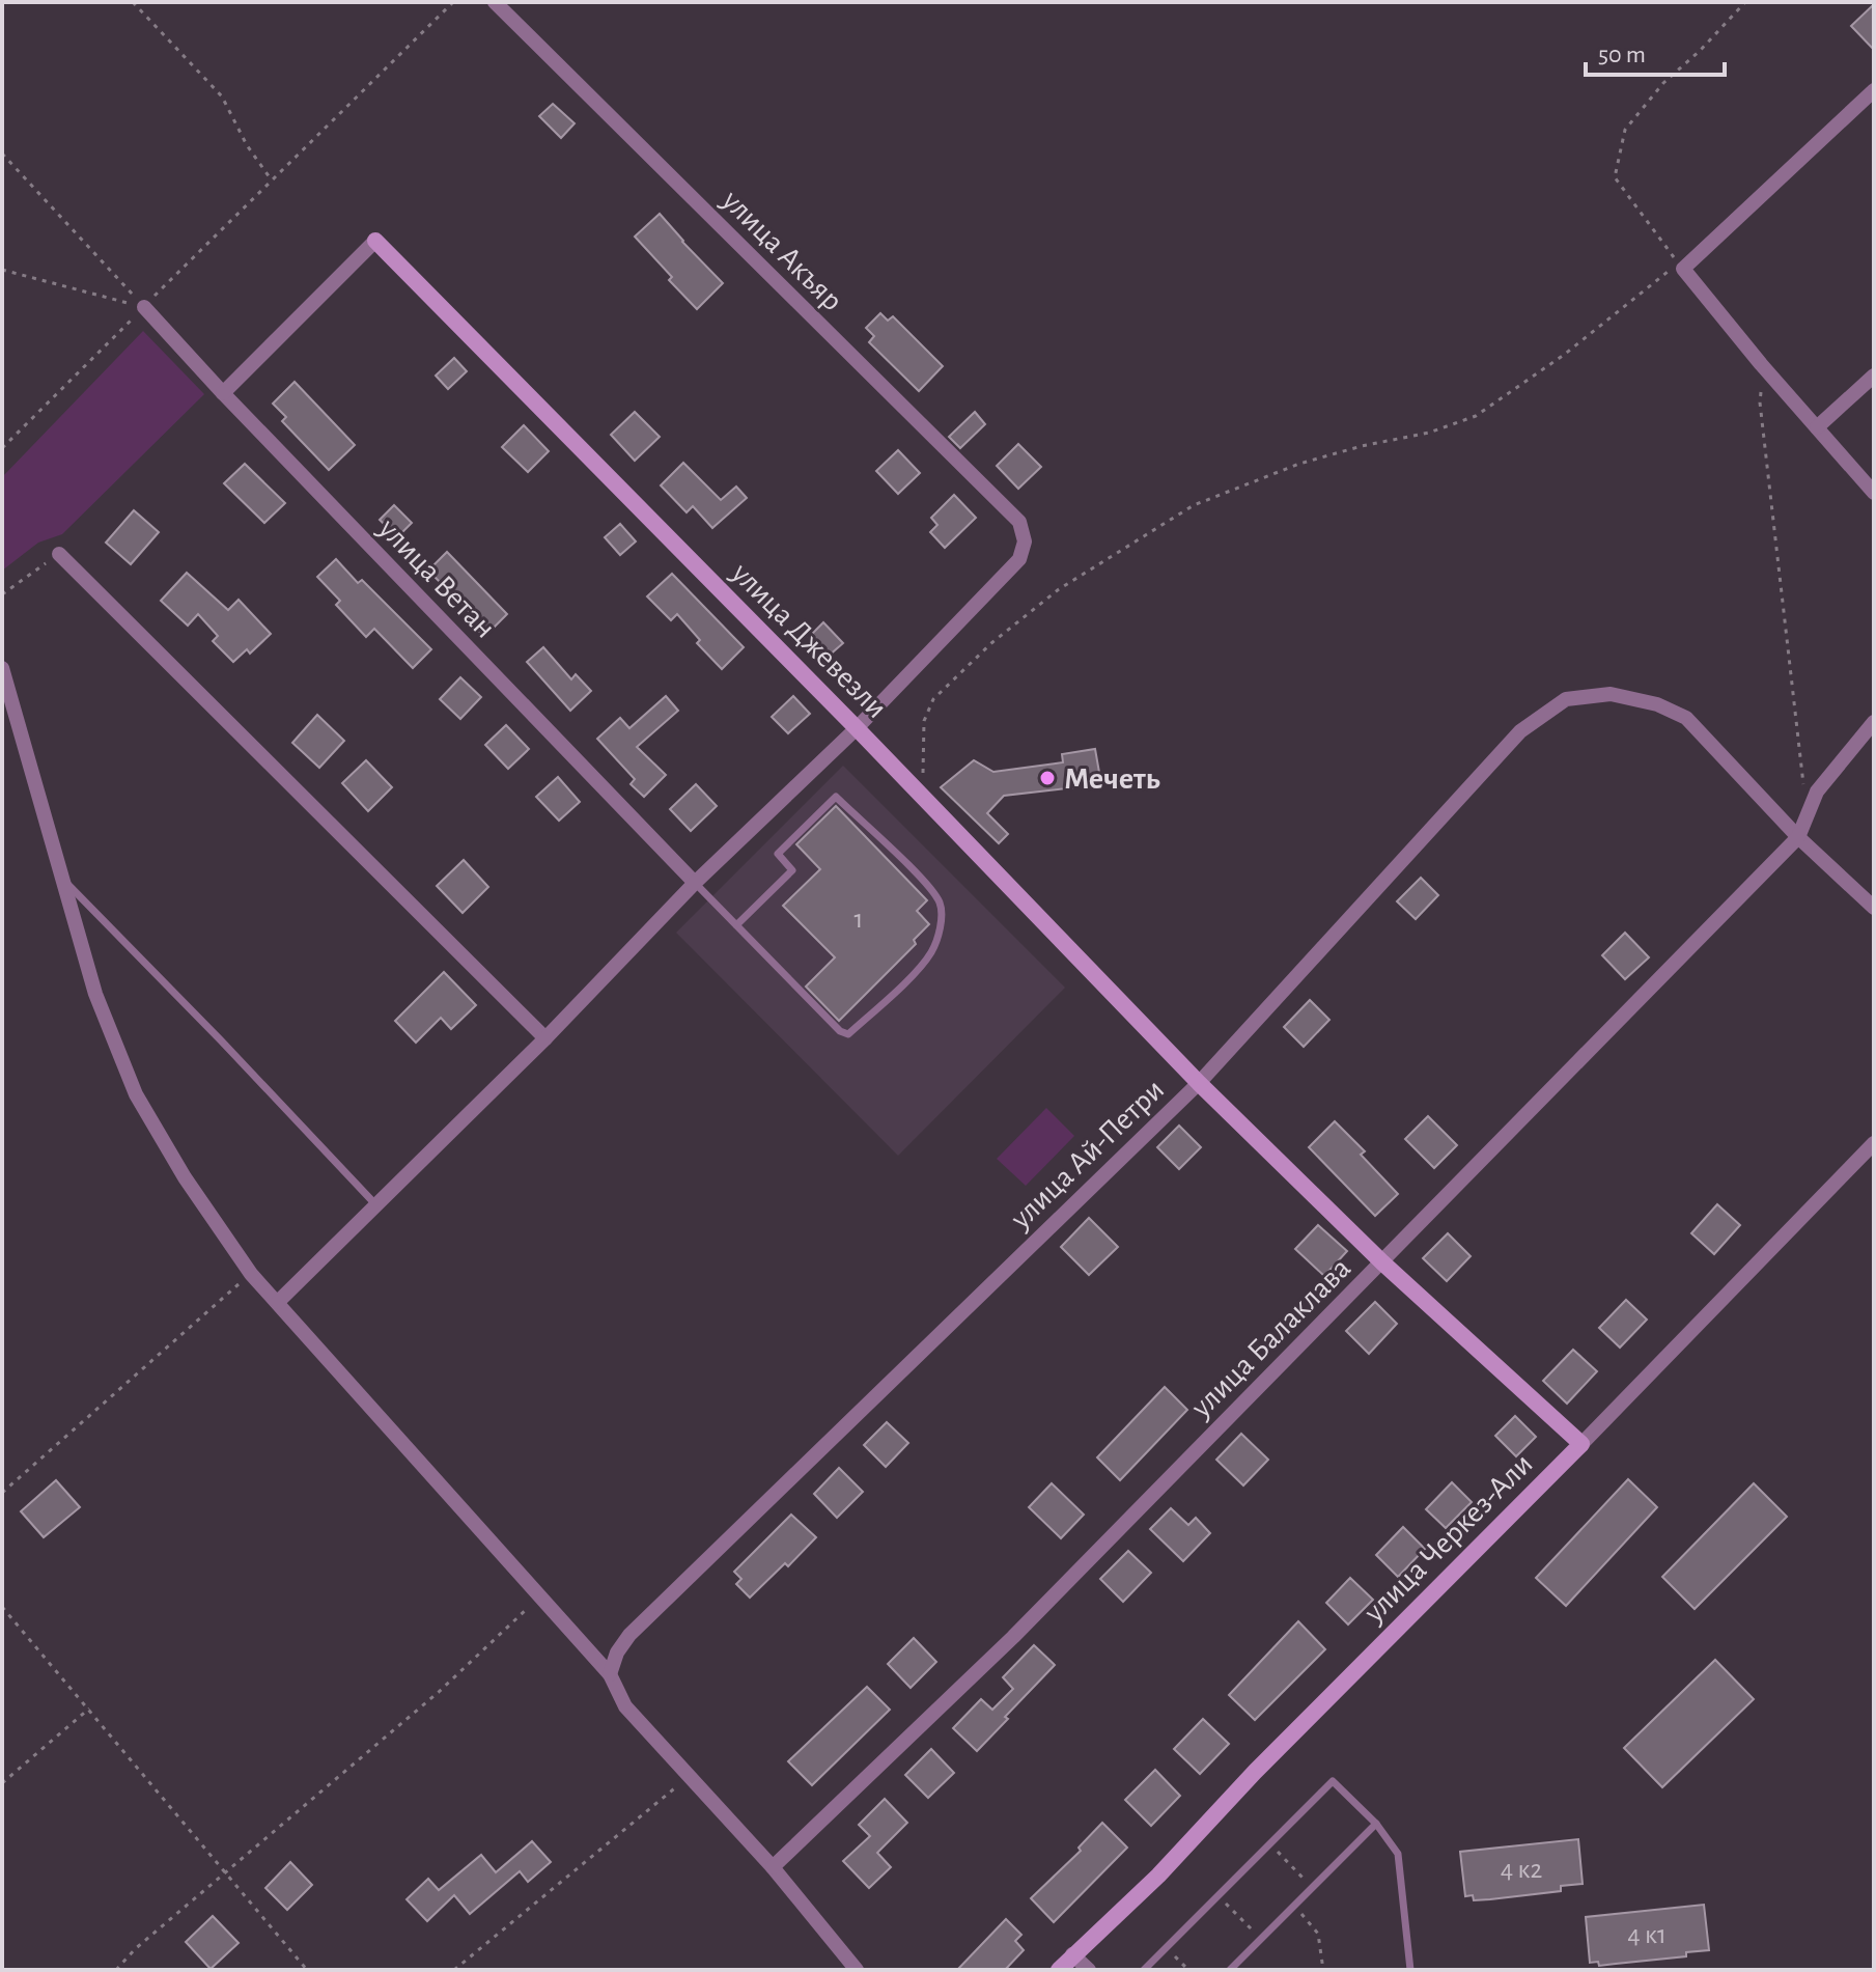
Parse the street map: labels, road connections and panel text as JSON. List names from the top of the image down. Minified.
{"streets":{"street":["улица Акъяр","улица Ветан","улица Джевезли","улица Ай-Петри","улица Балаклава","улица Черкез-Али"]},"crossings":[["улица Акъяр","улица Джевезли"],["улица Джевезли","улица Ай-Петри"],["улица Джевезли","улица Балаклава"],["улица Джевезли","улица Черкез-Али"],["улица Ай-Петри","улица Балаклава"]],"places":["Мечеть"],"house_numbers":["1","4 к2","4 к1"],"scale_bar":"50 m"}
